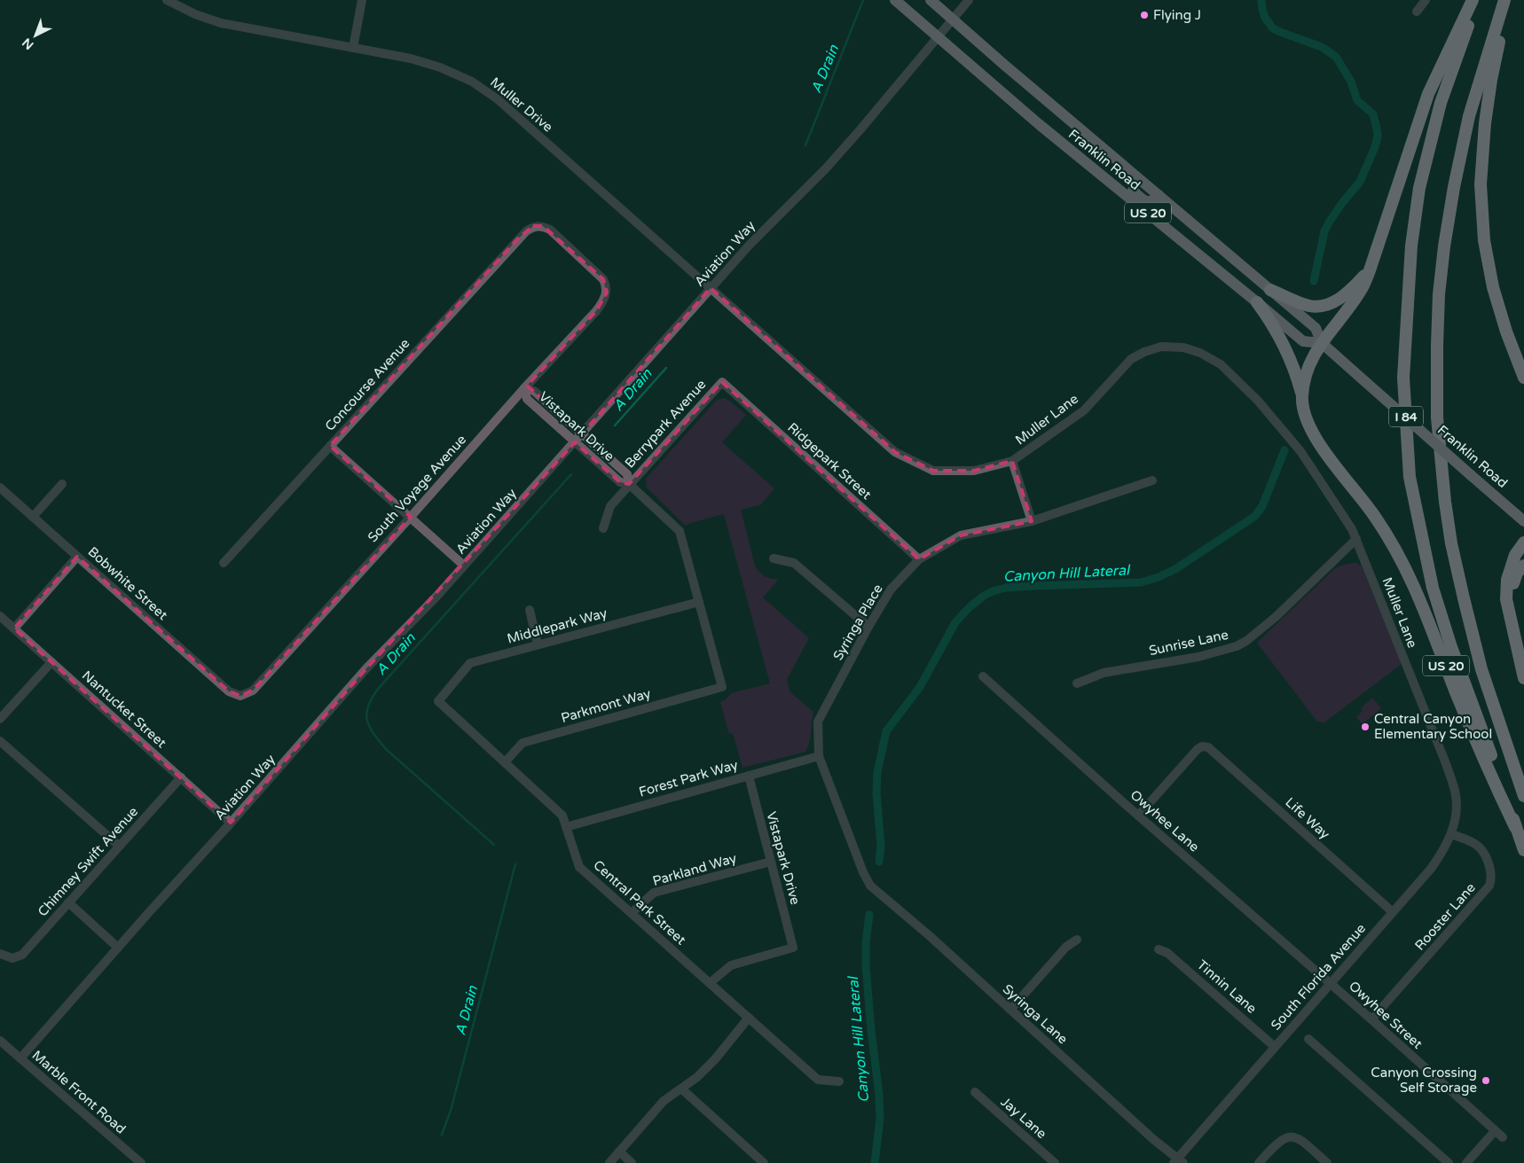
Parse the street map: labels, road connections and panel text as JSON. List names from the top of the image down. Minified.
{"streets":{"highway":["US 20","I 84"],"main road":["Franklin Road"],"street":["Muller Drive","Aviation Way","Concourse Avenue","Muller Lane","Berrypark Avenue","Vistapark Drive","Ridgepark Street","South Voyage Avenue","Bobwhite Street","Syringa Place","Middlepark Way","Sunrise Lane","Parkmont Way","Nantucket Street","Forest Park Way","Life Way","Owyhee Lane","Chimney Swift Avenue","Parkland Way","Central Park Street","Rooster Lane","South Florida Avenue","Tinnin Lane","Syringa Lane","Owyhee Street","Marble Front Road","Jay Lane"]},"crossings":[["Muller Drive","Aviation Way"],["Muller Drive","Muller Lane"],["Franklin Road","US 20"],["Franklin Road","Aviation Way"],["US 20","Aviation Way"],["US 20","I 84"],["Aviation Way","Muller Lane"],["Aviation Way","Vistapark Drive"],["Aviation Way","Nantucket Street"],["Aviation Way","Marble Front Road"],["Concourse Avenue","South Voyage Avenue"],["Muller Lane","Sunrise Lane"],["Muller Lane","South Florida Avenue"],["Berrypark Avenue","Vistapark Drive"],["Berrypark Avenue","Ridgepark Street"],["Vistapark Drive","South Voyage Avenue"],["Vistapark Drive","Middlepark Way"],["Vistapark Drive","Parkmont Way"],["Vistapark Drive","Forest Park Way"],["Vistapark Drive","Parkland Way"],["Vistapark Drive","Central Park Street"],["Ridgepark Street","Syringa Place"],["South Voyage Avenue","Bobwhite Street"],["Syringa Place","Forest Park Way"],["Syringa Place","Syringa Lane"],["Middlepark Way","Central Park Street"],["Parkmont Way","Central Park Street"],["Nantucket Street","Chimney Swift Avenue"],["Forest Park Way","Central Park Street"],["Life Way","Owyhee Lane"],["Life Way","South Florida Avenue"],["Owyhee Lane","South Florida Avenue"],["Owyhee Lane","Owyhee Street"],["Parkland Way","Central Park Street"],["Rooster Lane","South Florida Avenue"],["Rooster Lane","Owyhee Street"],["South Florida Avenue","Tinnin Lane"],["South Florida Avenue","Syringa Lane"],["South Florida Avenue","Owyhee Street"]],"water":["A Drain","Canyon Hill Lateral"],"places":["Flying J","Central Canyon Elementary School","Canyon Crossing Self Storage"],"north":"bottom left"}
